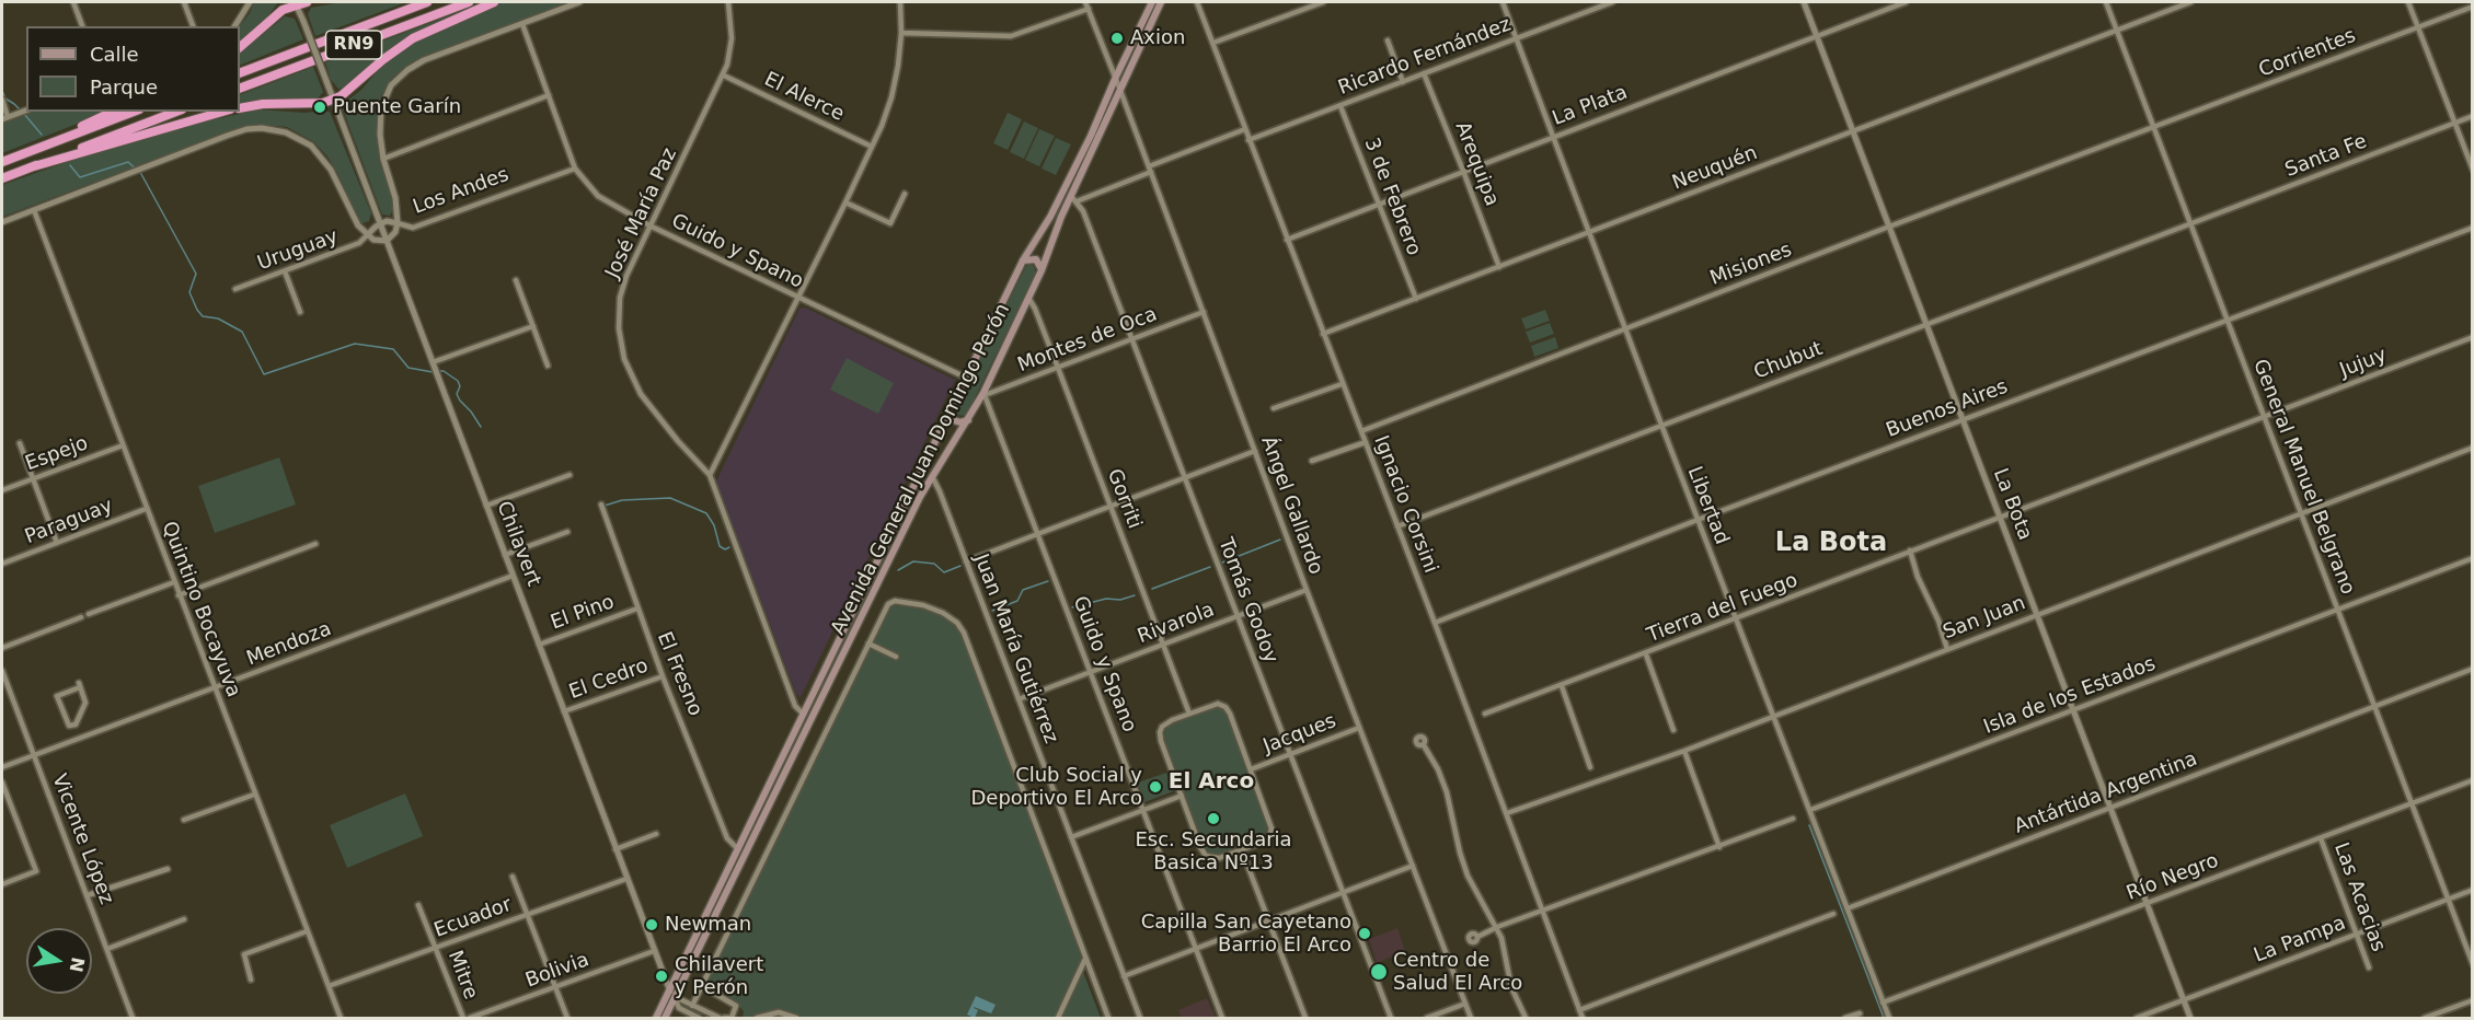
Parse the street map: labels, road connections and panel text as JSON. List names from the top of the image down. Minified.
{"streets":{"highway":["RN9"],"main road":["Avenida General Juan Domingo Perón"],"street":["Corrientes","Ricardo Fernández","El Alerce","La Plata","Santa Fe","Arequipa","Neuquén","Los Andes","3 de Febrero","José María Paz","Uruguay","Guido y Spano","Misiones","Montes de Oca","Chubut","Jujuy","Buenos Aires","Espejo","General Manuel Belgrano","Gorriti","Ignacio Corsini","La Bota","Ángel Gallardo","Libertad","Paraguay","Chilavert","Tomás Godoy","Tierra del Fuego","Quintino Bocayuva","El Pino","San Juan","Rivarola","Mendoza","Juan María Gutiérrez","El Fresno","El Cedro","Isla de los Estados","Jacques","Antártida Argentina","Vicente López","Río Negro","Las Acacias","Ecuador","La Pampa","Bolivia","Mitre"]},"crossings":[["Corrientes","Misiones"],["Corrientes","General Manuel Belgrano"],["Ricardo Fernández","Arequipa"],["Ricardo Fernández","3 de Febrero"],["Ricardo Fernández","Ignacio Corsini"],["Ricardo Fernández","Libertad"],["El Alerce","José María Paz"],["La Plata","Arequipa"],["La Plata","3 de Febrero"],["La Plata","Ignacio Corsini"],["La Plata","La Bota"],["La Plata","Libertad"],["Santa Fe","Chubut"],["Santa Fe","General Manuel Belgrano"],["Arequipa","Neuquén"],["Neuquén","3 de Febrero"],["Neuquén","General Manuel Belgrano"],["Neuquén","Ignacio Corsini"],["Neuquén","La Bota"],["Neuquén","Libertad"],["Los Andes","Guido y Spano"],["Los Andes","Chilavert"],["José María Paz","Guido y Spano"],["José María Paz","Avenida General Juan Domingo Perón"],["Guido y Spano","Montes de Oca"],["Guido y Spano","Avenida General Juan Domingo Perón"],["Guido y Spano","Rivarola"],["Misiones","General Manuel Belgrano"],["Misiones","Ignacio Corsini"],["Misiones","La Bota"],["Misiones","Libertad"],["Montes de Oca","Avenida General Juan Domingo Perón"],["Montes de Oca","Gorriti"],["Montes de Oca","Ángel Gallardo"],["Montes de Oca","Tomás Godoy"],["Chubut","General Manuel Belgrano"],["Chubut","Ignacio Corsini"],["Chubut","La Bota"],["Chubut","Libertad"],["Jujuy","General Manuel Belgrano"],["Jujuy","Tierra del Fuego"],["Buenos Aires","General Manuel Belgrano"],["Buenos Aires","Ignacio Corsini"],["Buenos Aires","La Bota"],["Buenos Aires","Libertad"],["Espejo","Quintino Bocayuva"],["Avenida General Juan Domingo Perón","Gorriti"],["Avenida General Juan Domingo Perón","Ángel Gallardo"],["Avenida General Juan Domingo Perón","Chilavert"],["Avenida General Juan Domingo Perón","Tomás Godoy"],["Avenida General Juan Domingo Perón","Juan María Gutiérrez"],["Avenida General Juan Domingo Perón","El Fresno"],["General Manuel Belgrano","Tierra del Fuego"],["General Manuel Belgrano","San Juan"],["General Manuel Belgrano","Isla de los Estados"],["General Manuel Belgrano","Antártida Argentina"],["General Manuel Belgrano","Río Negro"],["General Manuel Belgrano","La Pampa"],["Gorriti","Rivarola"],["Ignacio Corsini","San Juan"],["La Bota","Tierra del Fuego"],["La Bota","San Juan"],["La Bota","Isla de los Estados"],["La Bota","Antártida Argentina"],["La Bota","Río Negro"],["La Bota","La Pampa"],["Ángel Gallardo","Rivarola"],["Ángel Gallardo","Jacques"],["Libertad","Tierra del Fuego"],["Libertad","San Juan"],["Libertad","Isla de los Estados"],["Libertad","Antártida Argentina"],["Libertad","Río Negro"],["Paraguay","Quintino Bocayuva"],["Chilavert","El Pino"],["Chilavert","Mendoza"],["Chilavert","El Cedro"],["Chilavert","Ecuador"],["Chilavert","Bolivia"],["Tomás Godoy","Rivarola"],["Tomás Godoy","Jacques"],["Quintino Bocayuva","Mendoza"],["Quintino Bocayuva","Ecuador"],["El Pino","El Fresno"],["Rivarola","Juan María Gutiérrez"],["Mendoza","Vicente López"],["El Fresno","El Cedro"],["Río Negro","Las Acacias"],["Las Acacias","La Pampa"],["Ecuador","Mitre"]],"districts":["La Bota","El Arco"],"places":["Axion","Puente Garín","Club Social y Deportivo El Arco","Esc. Secundaria Basica Nº13","Newman","Capilla San Cayetano Barrio El Arco","Centro de Salud El Arco","Chilavert y Perón"],"legend":["Calle","Parque"],"north":"right"}
